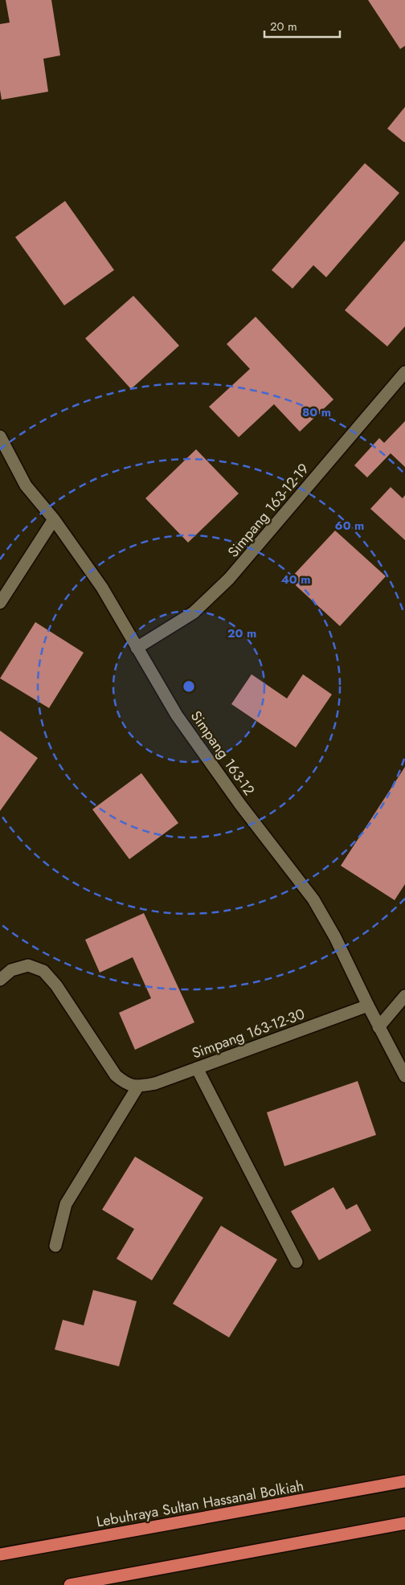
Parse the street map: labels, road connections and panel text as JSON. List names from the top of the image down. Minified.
{"streets":{"highway":["Lebuhraya Sultan Hassanal Bolkiah"],"street":["Simpang 163-12-19","Simpang 163-12","Simpang 163-12-30"]},"crossings":[["Simpang 163-12-19","Simpang 163-12"],["Simpang 163-12","Simpang 163-12-30"]],"scale_bar":"20 m","rings":["80 m","60 m","40 m","20 m"]}
